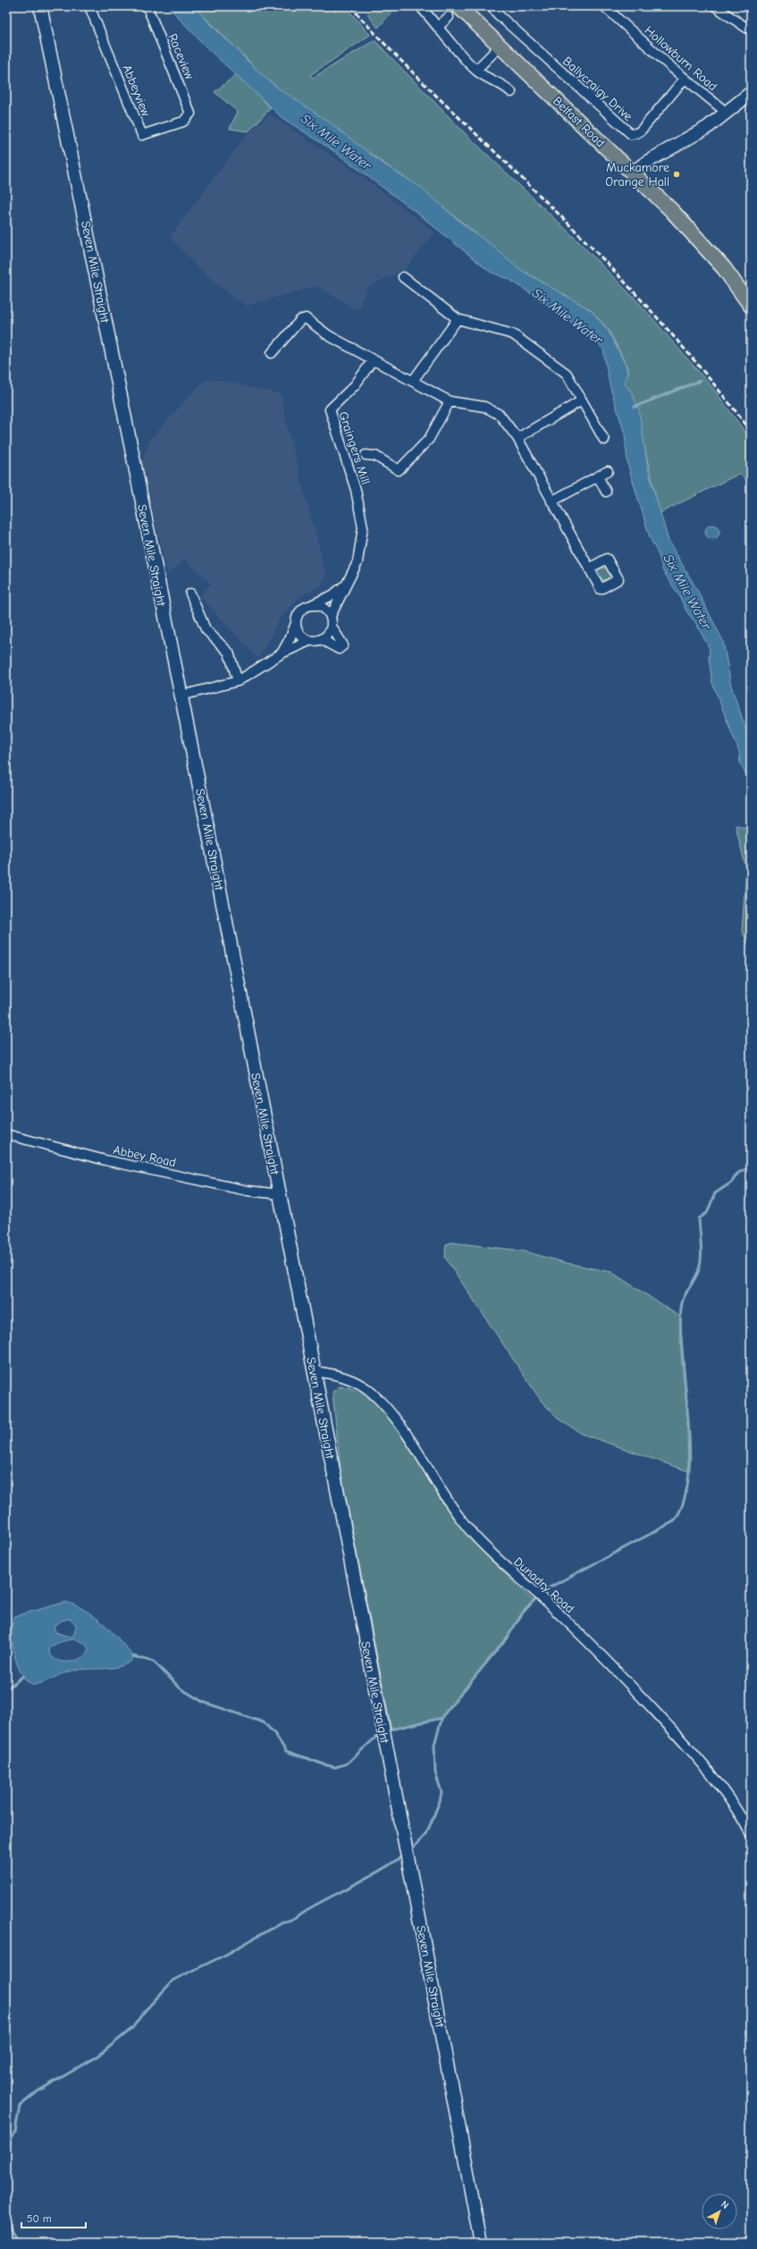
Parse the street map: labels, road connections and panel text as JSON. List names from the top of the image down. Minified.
{"streets":{"main road":["Belfast Road","Seven Mile Straight"],"street":["Raceview","Hollowburn Road","Ballycraigy Drive","Abbeyview","Graingers Mill","Abbey Road","Dunadry Road"]},"crossings":[["Raceview","Abbeyview"],["Hollowburn Road","Ballycraigy Drive"],["Seven Mile Straight","Abbey Road"],["Seven Mile Straight","Dunadry Road"]],"water":["Six Mile Water"],"places":["Muckamore Orange Hall"],"scale_bar":"50 m","north":"top right"}
